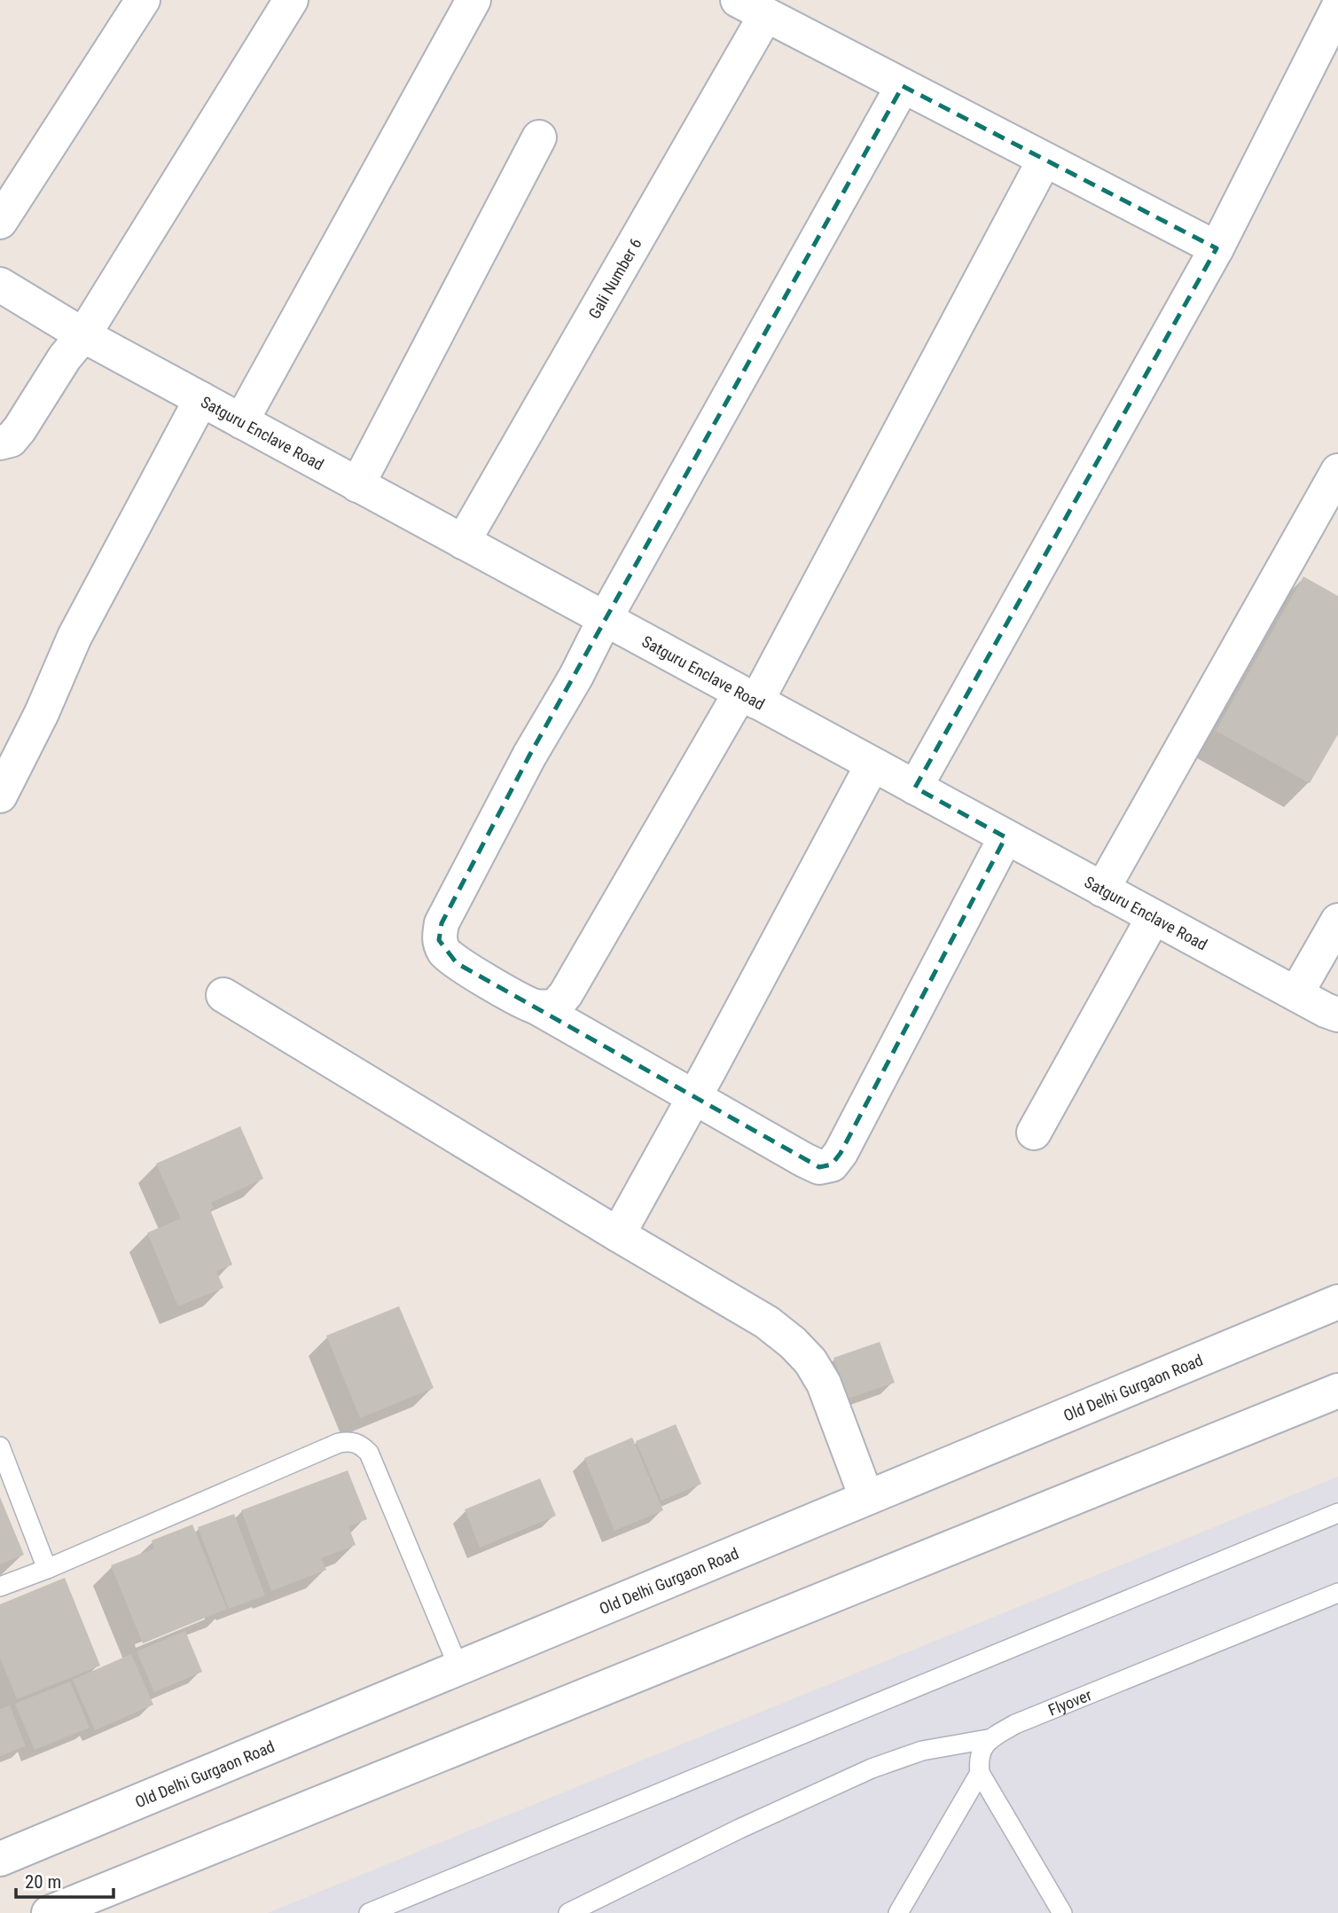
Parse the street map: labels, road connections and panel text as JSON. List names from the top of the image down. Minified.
{"streets":{"street":["Gali Number 6","Satguru Enclave Road","Old Delhi Gurgaon Road"],"lane":["Flyover"]},"crossings":[["Gali Number 6","Satguru Enclave Road"]],"scale_bar":"20 m"}
